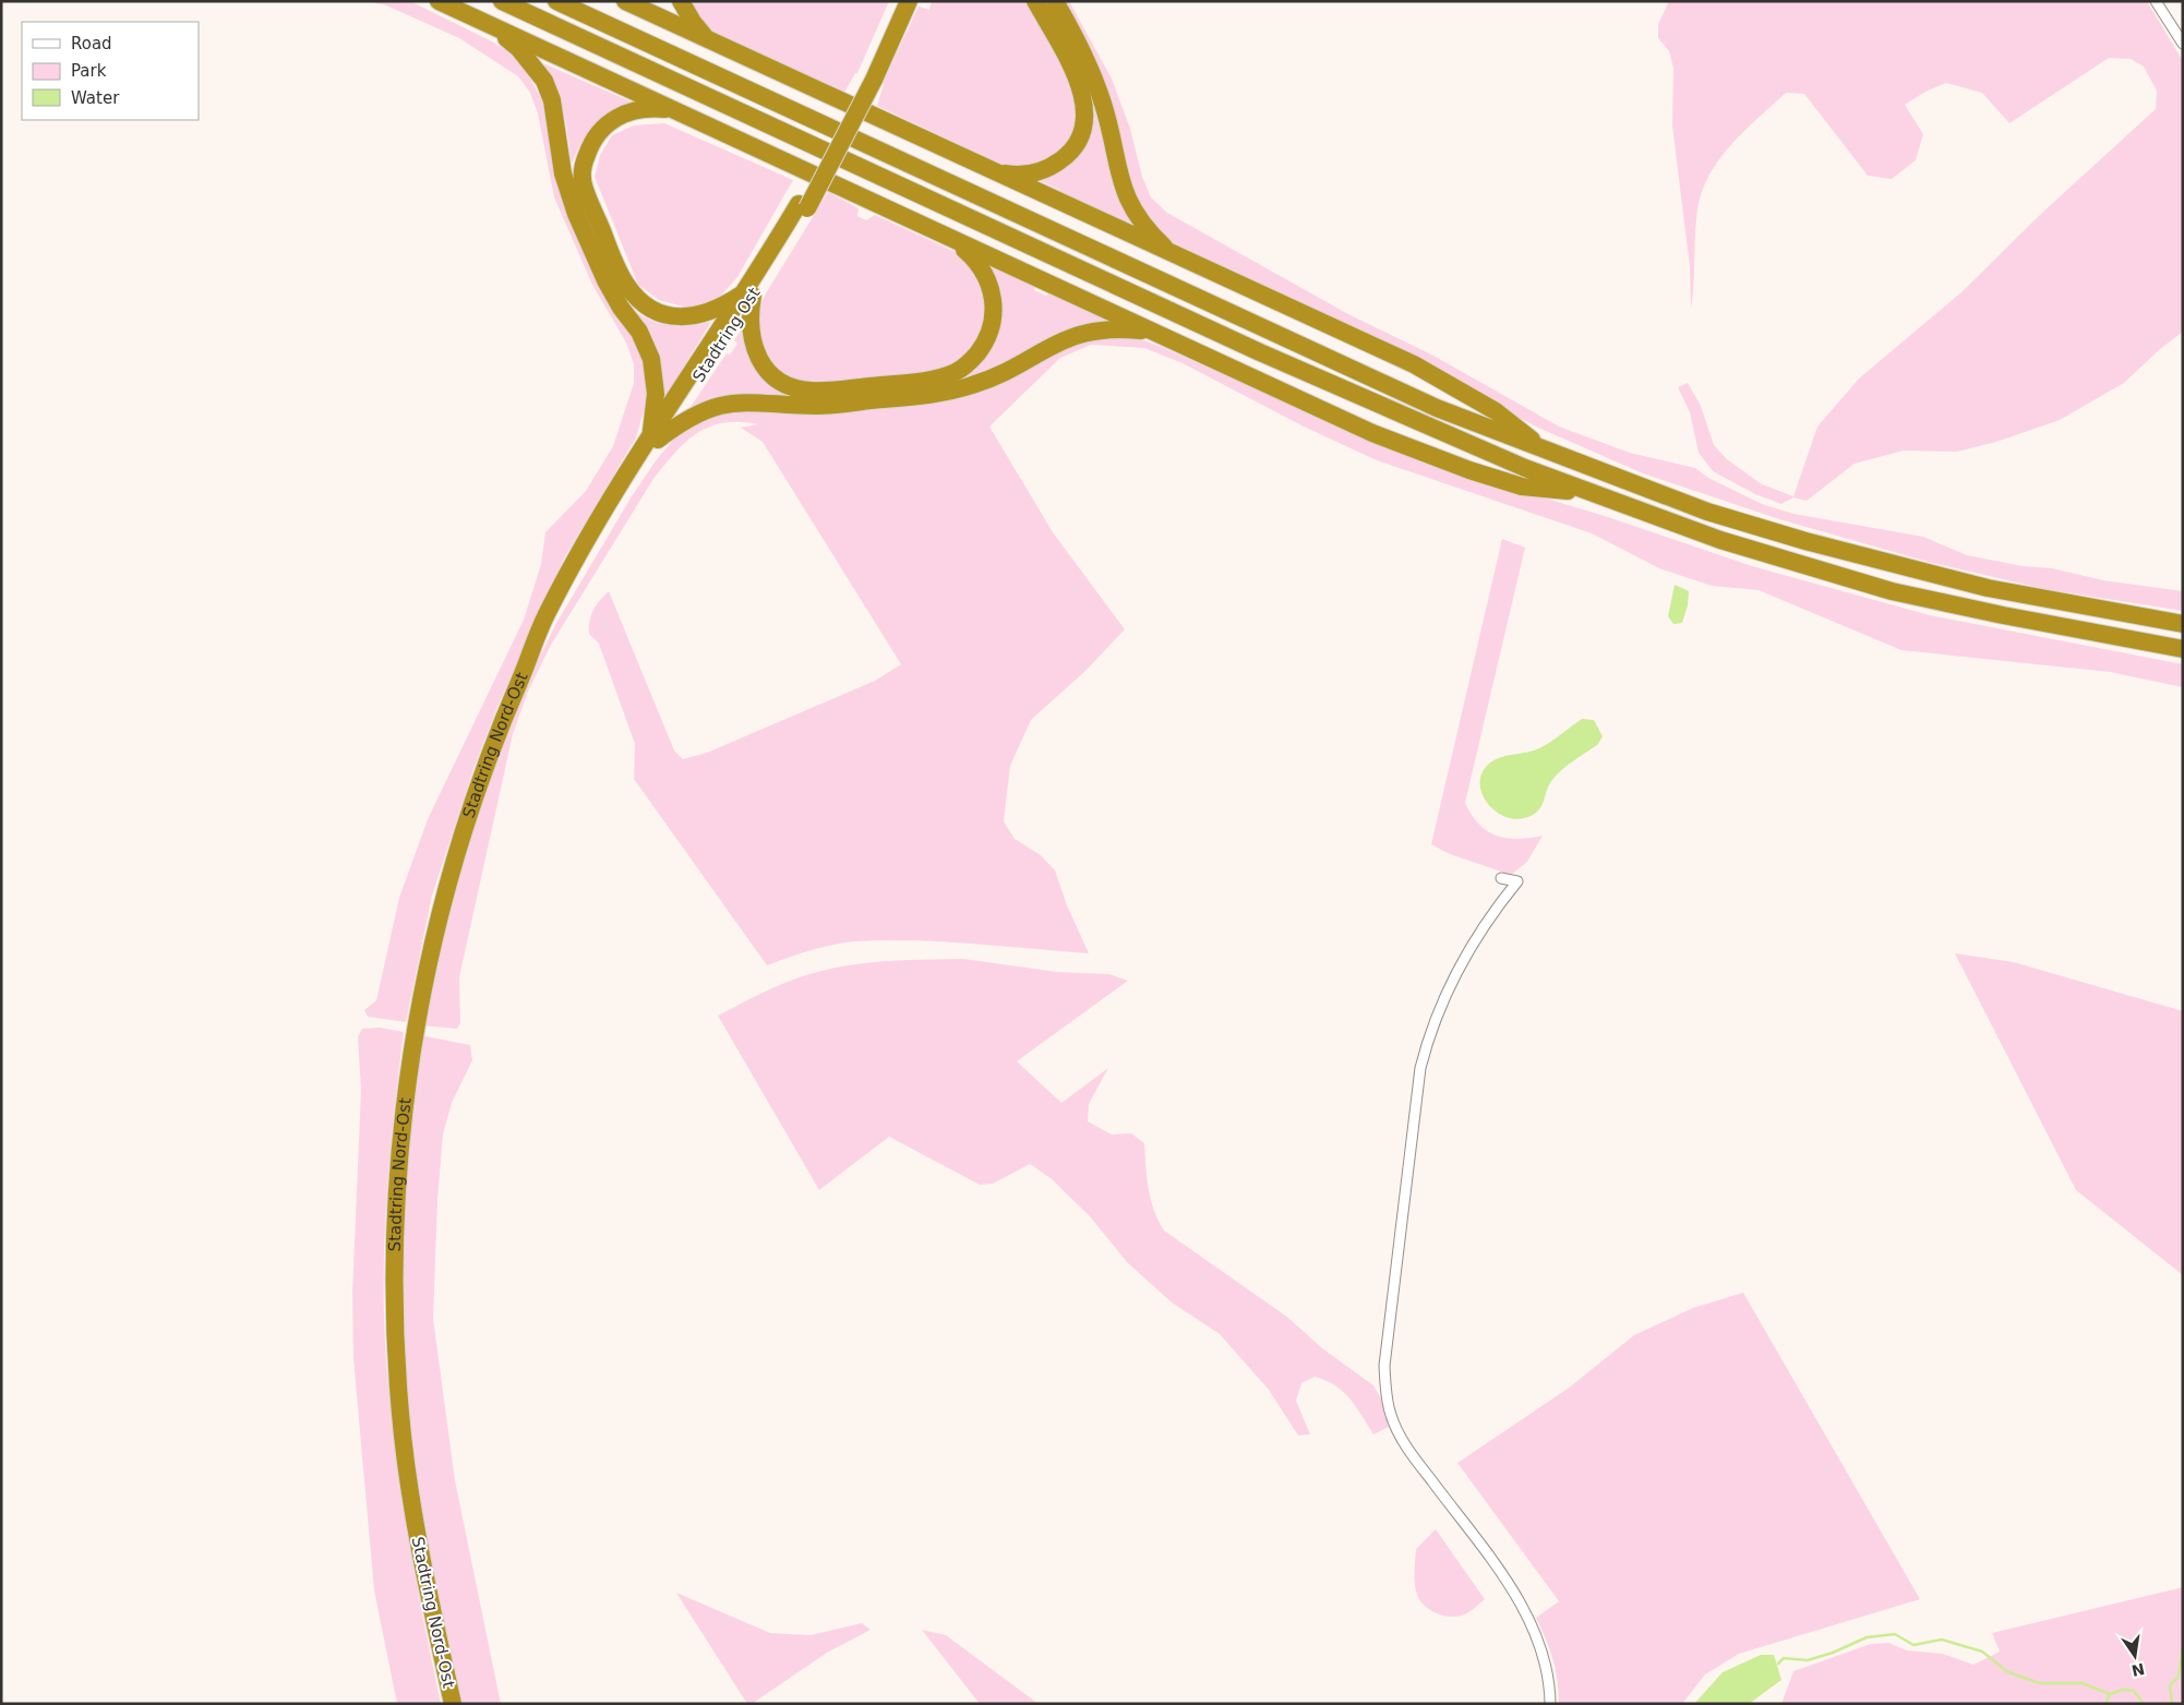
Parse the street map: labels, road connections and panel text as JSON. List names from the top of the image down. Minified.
{"streets":{"highway":["Stadtring Ost","Stadtring Nord-Ost"]},"crossings":[["Stadtring Ost","Stadtring Nord-Ost"]],"legend":["Road","Park","Water"],"north":"bottom"}
